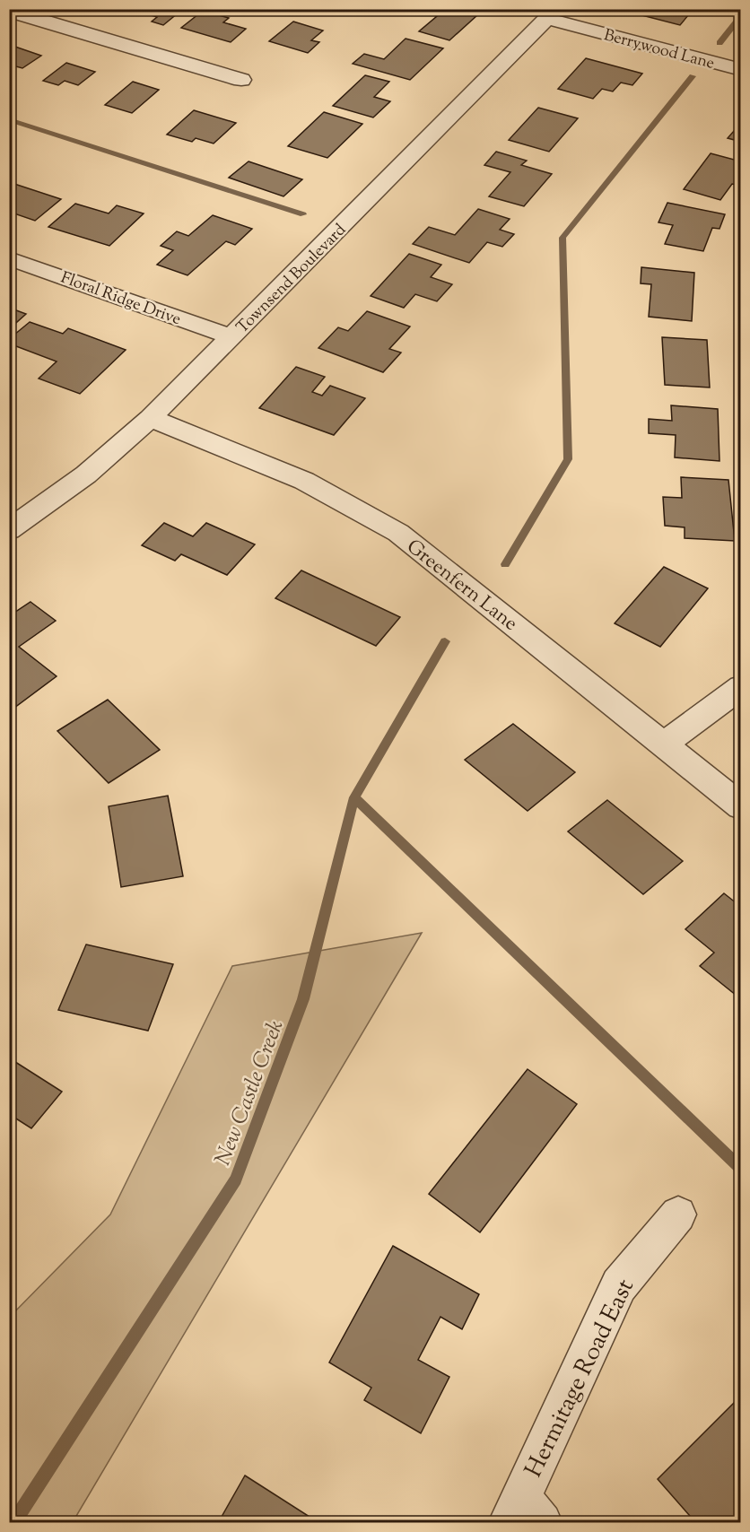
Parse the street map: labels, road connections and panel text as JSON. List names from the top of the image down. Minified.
{"streets":{"street":["Berrywood Lane","Townsend Boulevard","Floral Ridge Drive","Greenfern Lane","Hermitage Road East"]},"crossings":[["Berrywood Lane","Townsend Boulevard"],["Townsend Boulevard","Floral Ridge Drive"],["Townsend Boulevard","Greenfern Lane"]],"water":["New Castle Creek"]}
